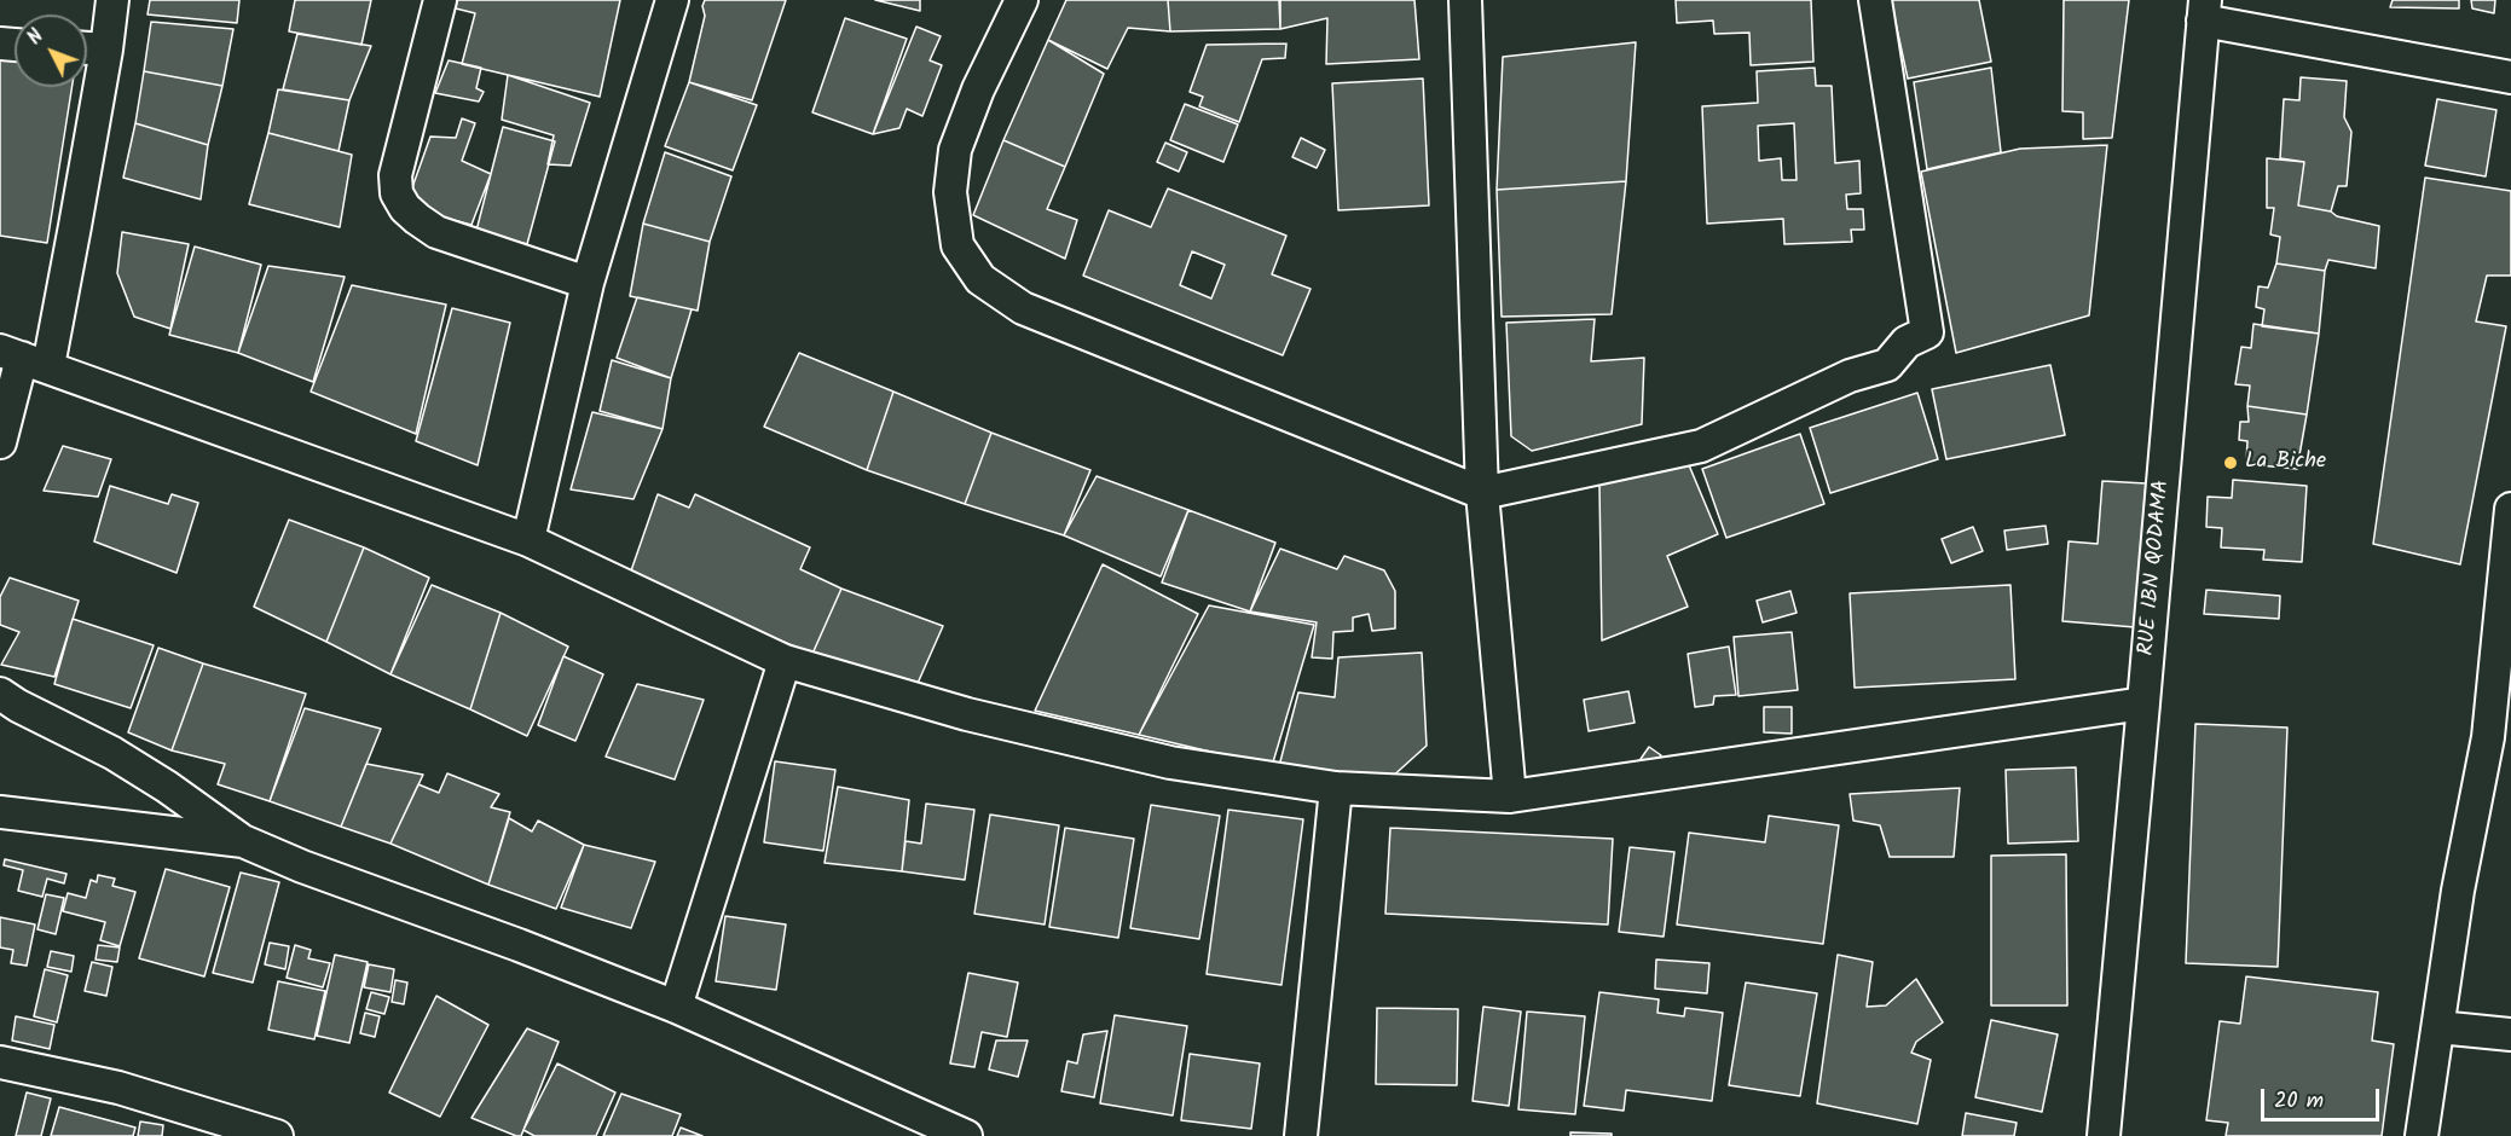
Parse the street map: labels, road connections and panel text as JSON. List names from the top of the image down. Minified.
{"streets":{"street":["RUE IBN QODAMA"]},"places":["La Biche"],"scale_bar":"20 m","north":"top left"}
